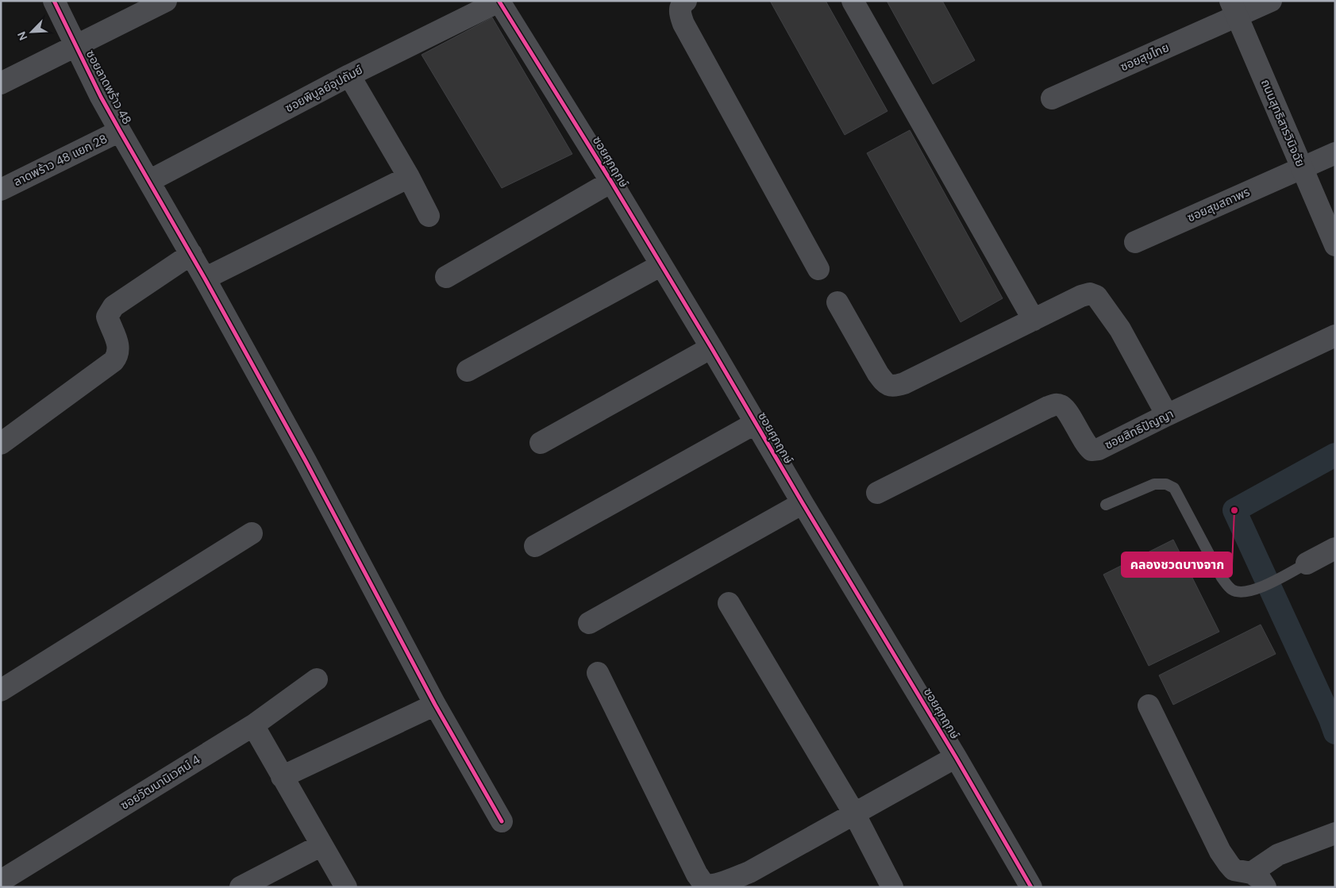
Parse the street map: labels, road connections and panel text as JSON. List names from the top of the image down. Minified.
{"streets":{"street":["ซอยสุขไทย","ซอยลาดพร้าว 48","ซอยพิบูลย์อุปถัมย์","ถนนสุทธิสารวินิจฉัย","ลาดพร้าว 48 แยก 28","ซอยศุภฤกษ์","ซอยสุขสถาพร","ซอยสิทธิปัญญา","ซอยวัฒนานิเวศน์ 4"]},"crossings":[["ซอยสุขไทย","ถนนสุทธิสารวินิจฉัย"],["ซอยลาดพร้าว 48","ซอยพิบูลย์อุปถัมย์"],["ซอยลาดพร้าว 48","ลาดพร้าว 48 แยก 28"],["ซอยพิบูลย์อุปถัมย์","ซอยศุภฤกษ์"],["ถนนสุทธิสารวินิจฉัย","ซอยสุขสถาพร"]],"places":["คลองชวดบางจาก"],"north":"bottom left"}
